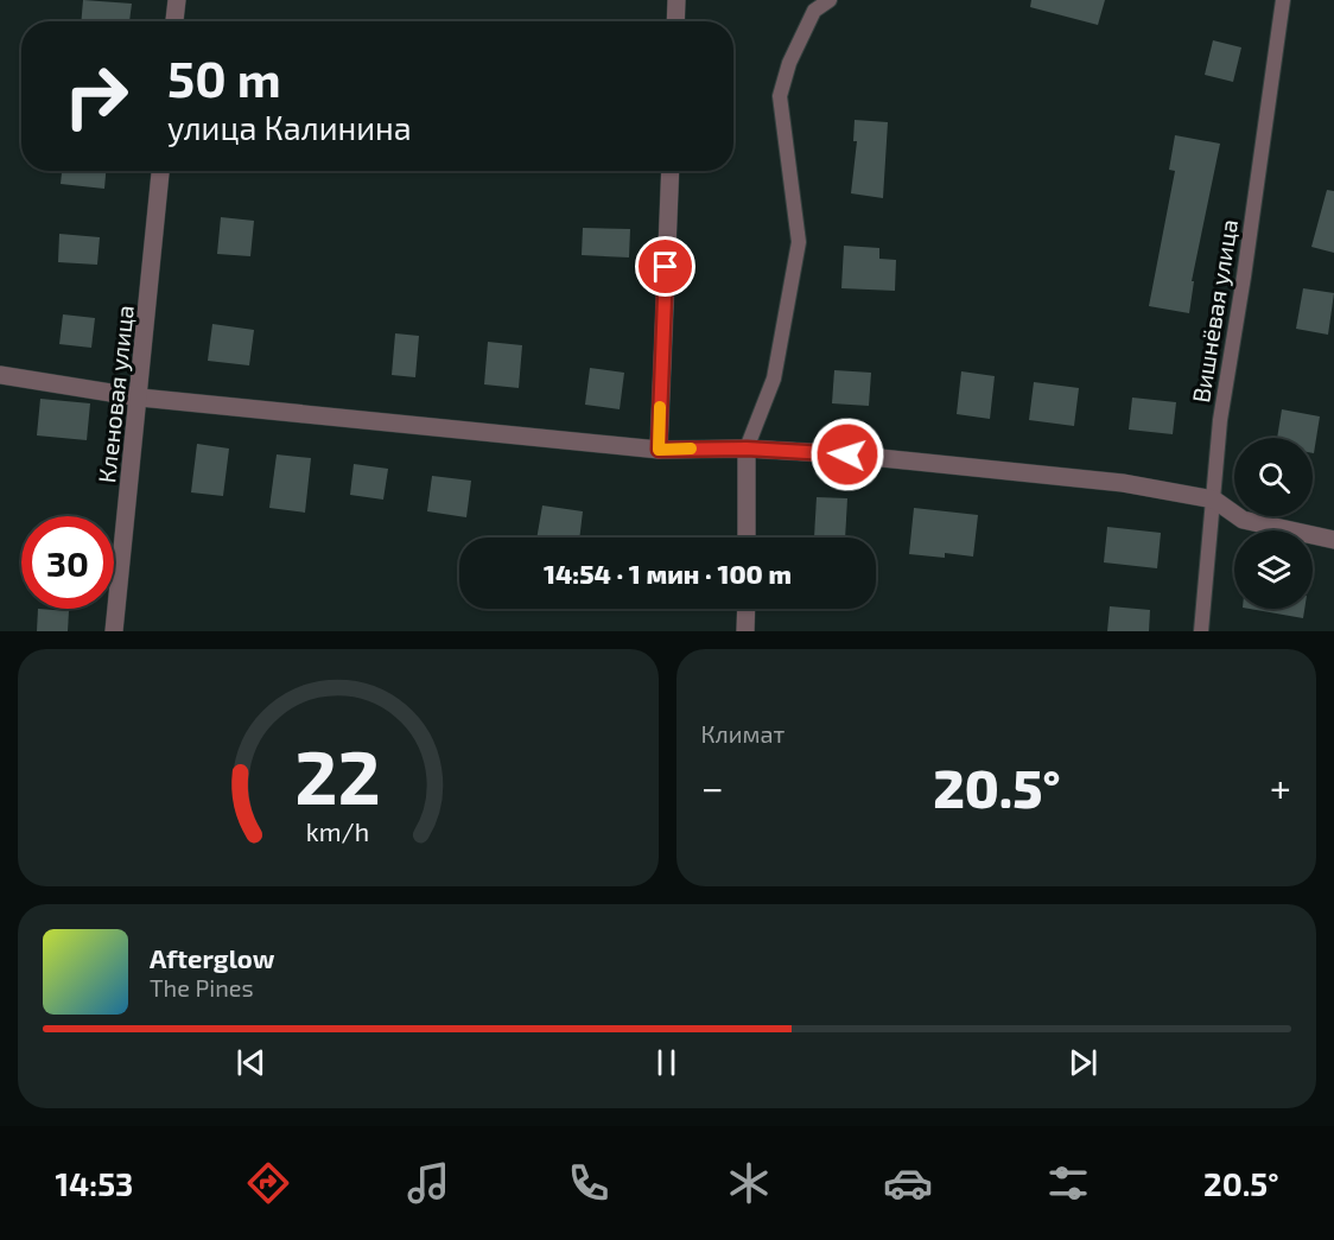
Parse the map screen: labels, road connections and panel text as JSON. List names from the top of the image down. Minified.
{"streets":{"street":["Кленовая улица"],"lane":["Вишнёвая улица"]},"page":{"turn":["50 m","улица Калинина"],"limit":"30","trip":"14:54 · 1 мин · 100 m","tile":"Климат","heat":["−","20.5°","+"],"song":["Afterglow","The Pines"],"tabs":["14:53","20.5°"],"gauge":["22","km/h"]}}
